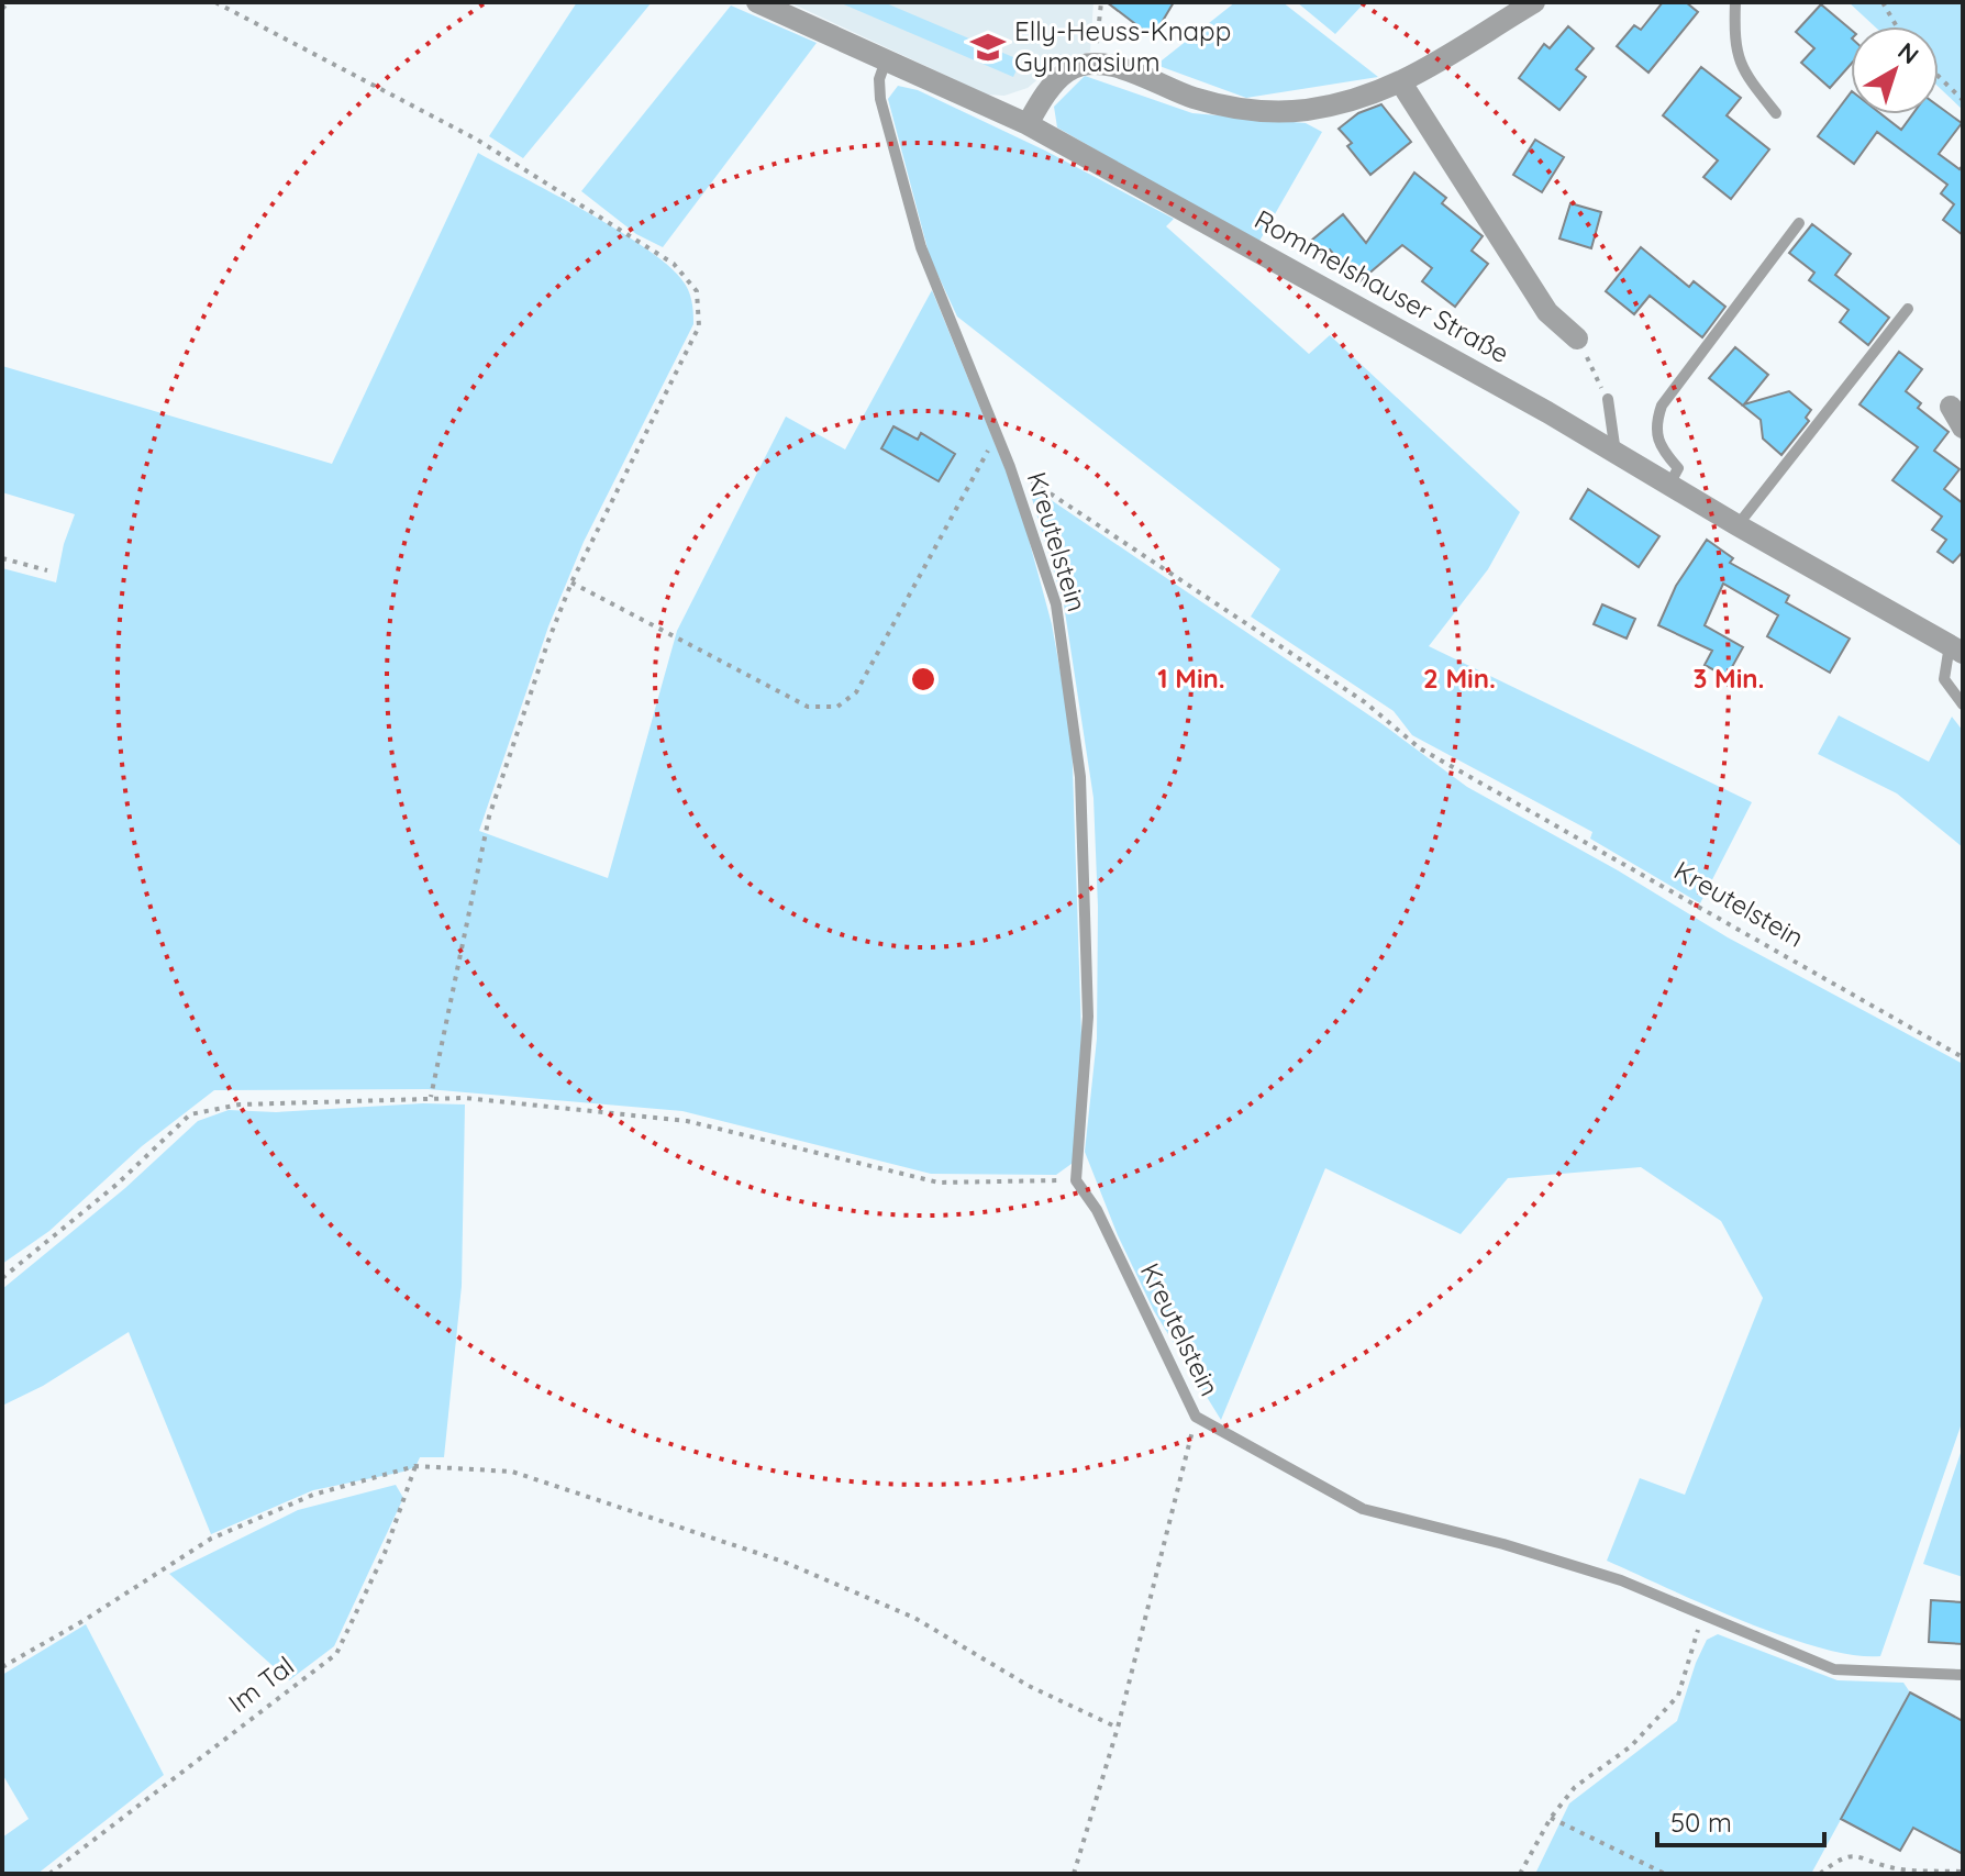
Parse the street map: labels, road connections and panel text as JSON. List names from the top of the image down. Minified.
{"streets":{"street":["Rommelshauser Straße"],"lane":["Kreutelstein"],"path":["Im Tal"]},"crossings":[["Rommelshauser Straße","Kreutelstein"]],"places":{"school or university":["Elly-Heuss-Knapp Gymnasium"]},"scale_bar":"50 m","north":"top right","rings":["1 Min.","2 Min.","3 Min."]}
